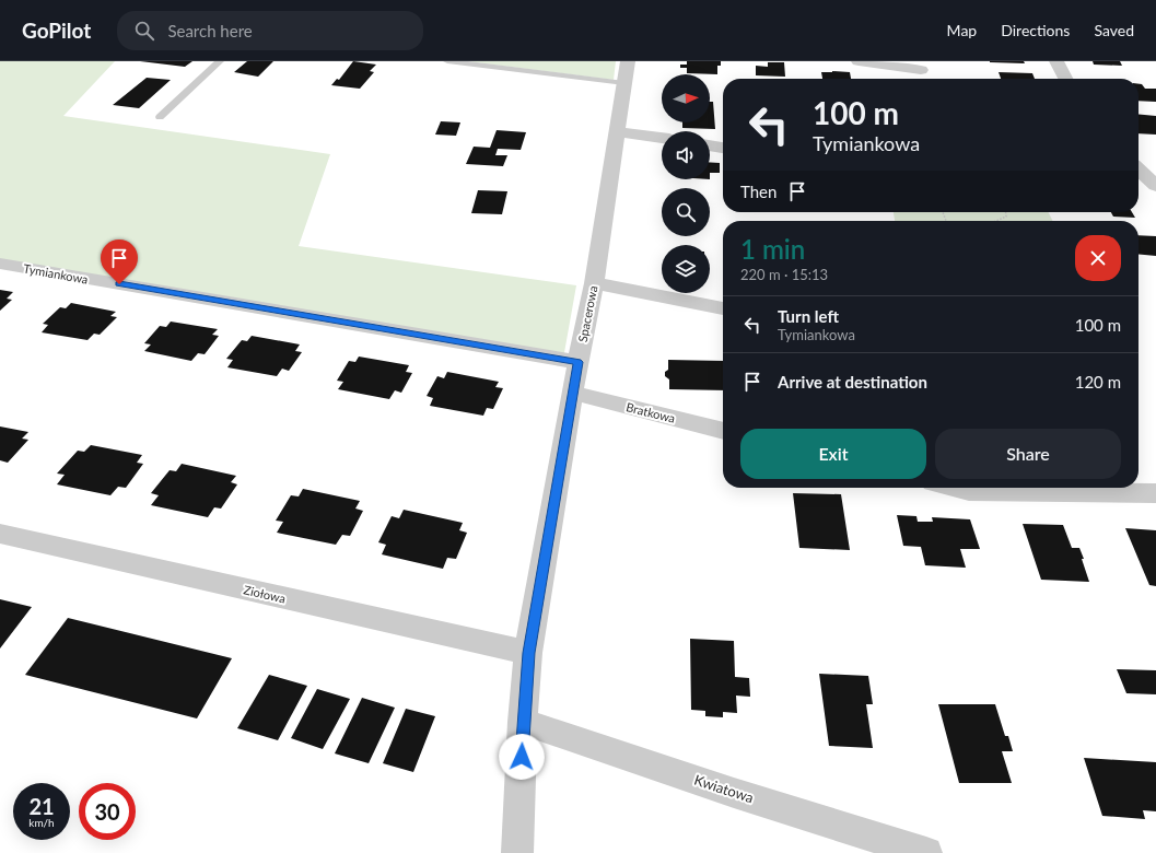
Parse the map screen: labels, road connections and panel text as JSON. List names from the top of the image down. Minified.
{"streets":{"street":["Tymiankowa","Spacerowa","Bratkowa","Ziołowa","Kwiatowa"]},"crossings":[["Tymiankowa","Spacerowa"],["Spacerowa","Bratkowa"],["Spacerowa","Ziołowa"],["Spacerowa","Kwiatowa"]],"north":"right","page":{"header":"GoPilot","search":"Search here","nav":["Map","Directions","Saved"],"turn":["100 m","Tymiankowa"],"then":"Then","heading":["1 min","220 m · 15:13"],"list":[{"name":"Turn left","note":"Tymiankowa","value":"100 m"},{"name":"Arrive at destination","value":"120 m"}],"buttons":["Exit","Share"],"speed":"21 km/h","limit":"30"}}
